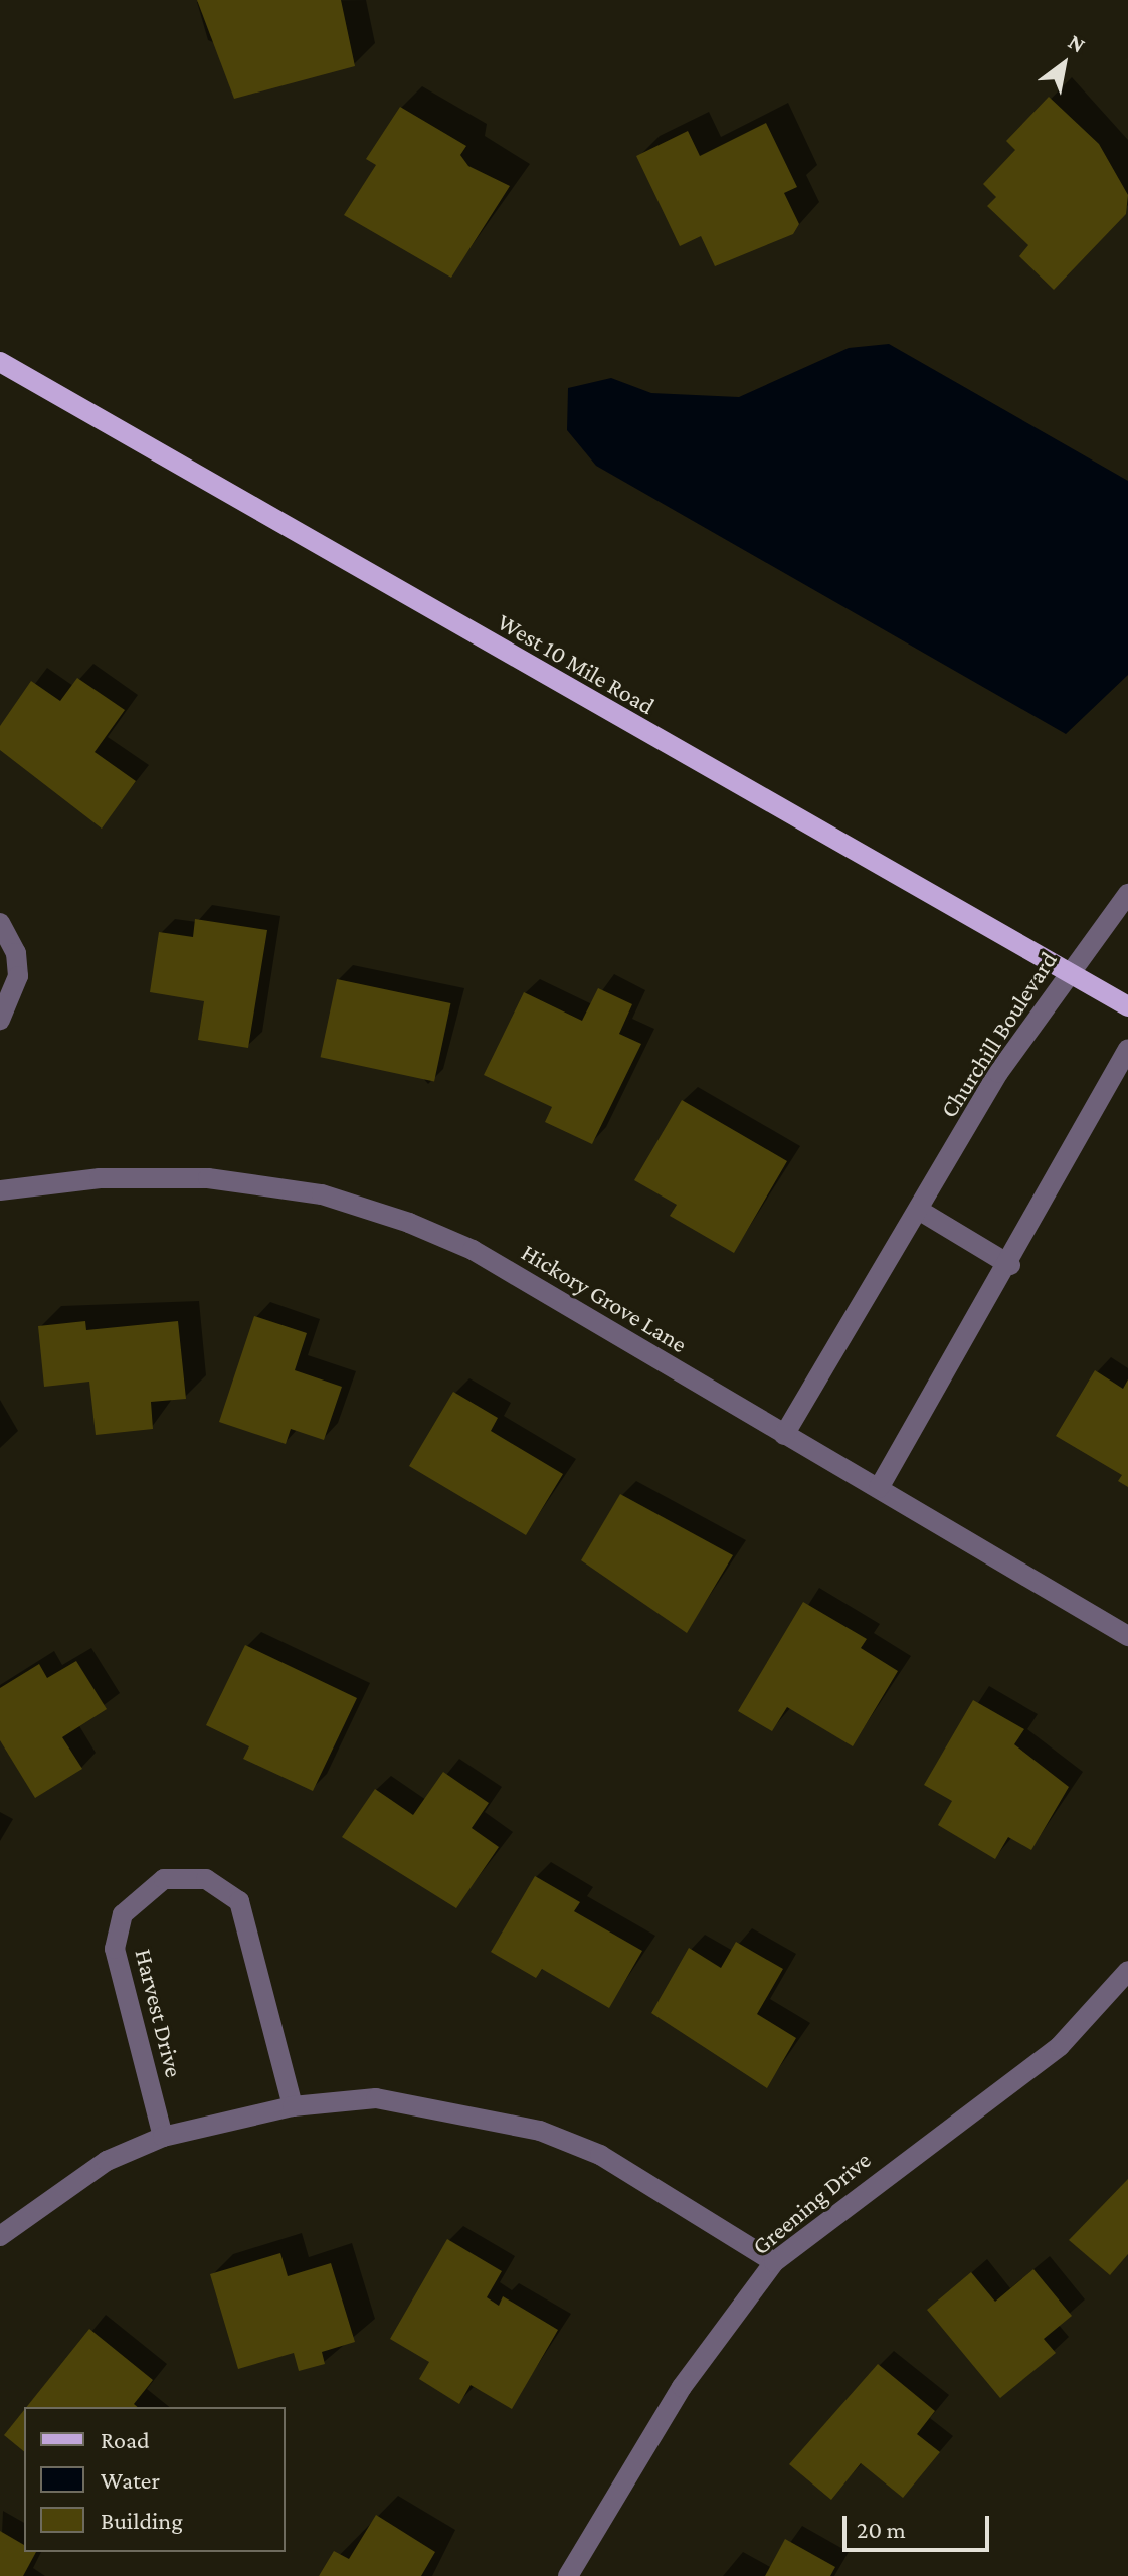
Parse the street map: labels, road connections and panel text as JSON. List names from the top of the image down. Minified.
{"streets":{"main road":["West 10 Mile Road"],"street":["Churchill Boulevard","Hickory Grove Lane","Harvest Drive","Greening Drive"]},"crossings":[["West 10 Mile Road","Churchill Boulevard"],["Churchill Boulevard","Hickory Grove Lane"]],"legend":["Road","Water","Building"],"scale_bar":"20 m","north":"top right"}
